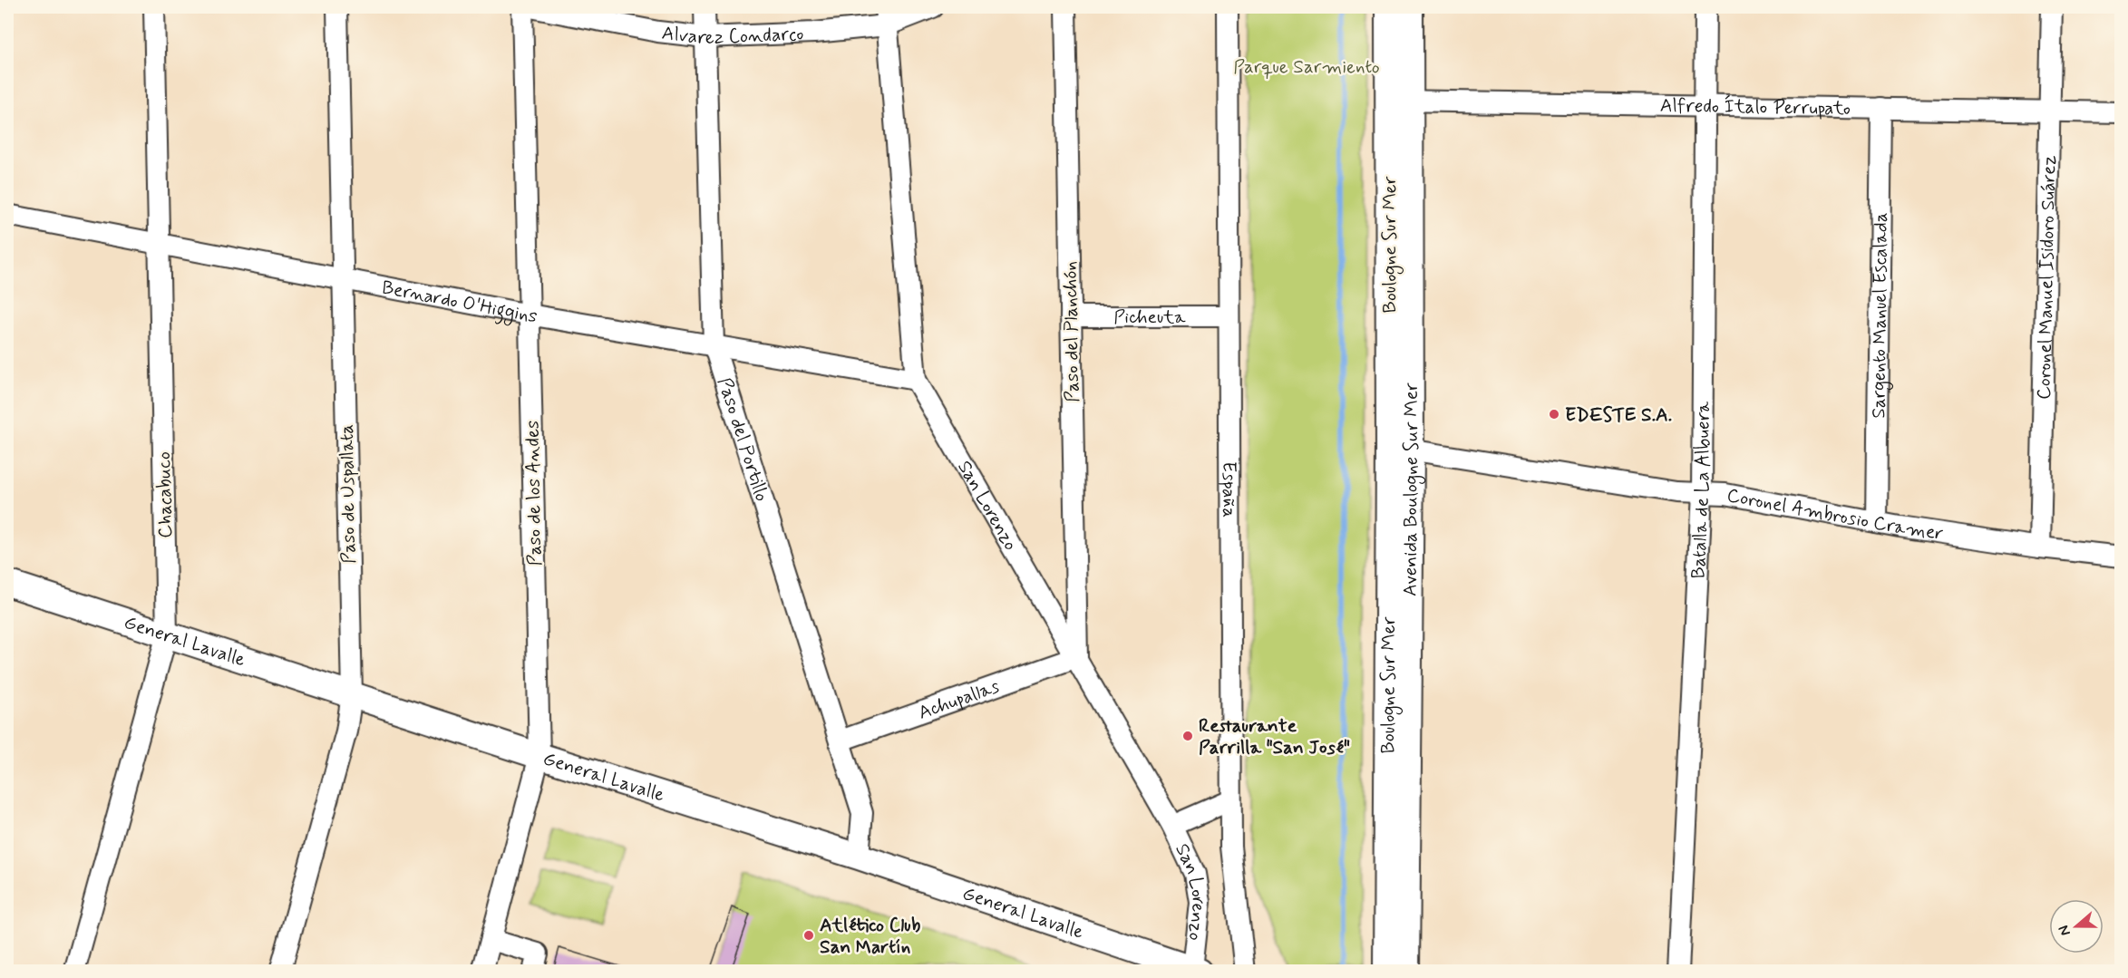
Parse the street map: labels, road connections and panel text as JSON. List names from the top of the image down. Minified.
{"streets":{"main road":["Boulogne Sur Mer","Avenida Boulogne Sur Mer","General Lavalle"],"street":["Alvarez Condarco","Alfredo Ítalo Perrupato","Coronel Manuel Isidoro Suárez","Bernardo O'Higgins","Sargento Manuel Escalada","Picheuta","Paso del Planchón","Paso del Portillo","España","Batalla de La Albuera","Paso de los Andes","Paso de Uspallata","Chacabuco","San Lorenzo","Coronel Ambrosio Cramer","Achupallas"]},"crossings":[["Alvarez Condarco","Paso del Portillo"],["Alvarez Condarco","San Lorenzo"],["Alfredo Ítalo Perrupato","Coronel Manuel Isidoro Suárez"],["Alfredo Ítalo Perrupato","Sargento Manuel Escalada"],["Alfredo Ítalo Perrupato","Avenida Boulogne Sur Mer"],["Alfredo Ítalo Perrupato","Batalla de La Albuera"],["Boulogne Sur Mer","Avenida Boulogne Sur Mer"],["Boulogne Sur Mer","Coronel Ambrosio Cramer"],["Coronel Manuel Isidoro Suárez","Coronel Ambrosio Cramer"],["Bernardo O'Higgins","Paso del Portillo"],["Bernardo O'Higgins","Paso de los Andes"],["Bernardo O'Higgins","Paso de Uspallata"],["Bernardo O'Higgins","Chacabuco"],["Bernardo O'Higgins","San Lorenzo"],["Sargento Manuel Escalada","Coronel Ambrosio Cramer"],["Picheuta","Paso del Planchón"],["Picheuta","España"],["Paso del Planchón","San Lorenzo"],["Paso del Planchón","Achupallas"],["Paso del Portillo","General Lavalle"],["Paso del Portillo","Achupallas"],["Avenida Boulogne Sur Mer","Coronel Ambrosio Cramer"],["Batalla de La Albuera","Coronel Ambrosio Cramer"],["Paso de los Andes","General Lavalle"],["Paso de Uspallata","General Lavalle"],["Chacabuco","General Lavalle"],["San Lorenzo","General Lavalle"],["San Lorenzo","Achupallas"]],"parks":["Parque Sarmiento"],"places":["EDESTE S.A.","Restaurante Parrilla \"San José\"","Atlético Club San Martín"],"north":"left"}
